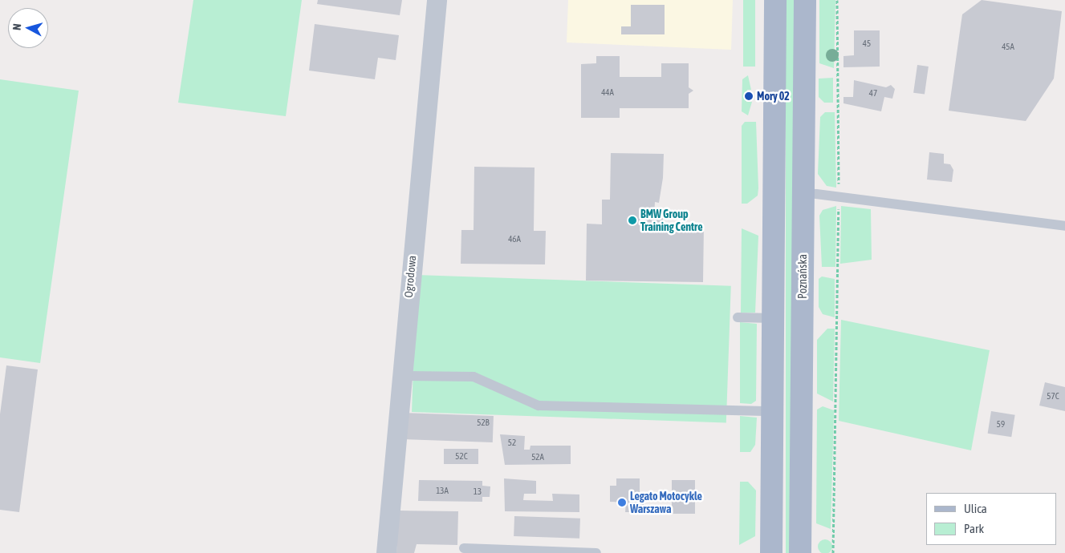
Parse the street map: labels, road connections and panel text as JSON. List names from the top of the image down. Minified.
{"streets":{"main road":["Poznańska"],"street":["Ogrodowa"]},"places":["Mory 02","BMW Group Training Centre","Legato Motocykle Warszawa"],"house_numbers":["45","45A","44A","47","46A","57C","52B","59","52","52C","52A","13A","13"],"legend":["Ulica","Park"],"north":"left"}
